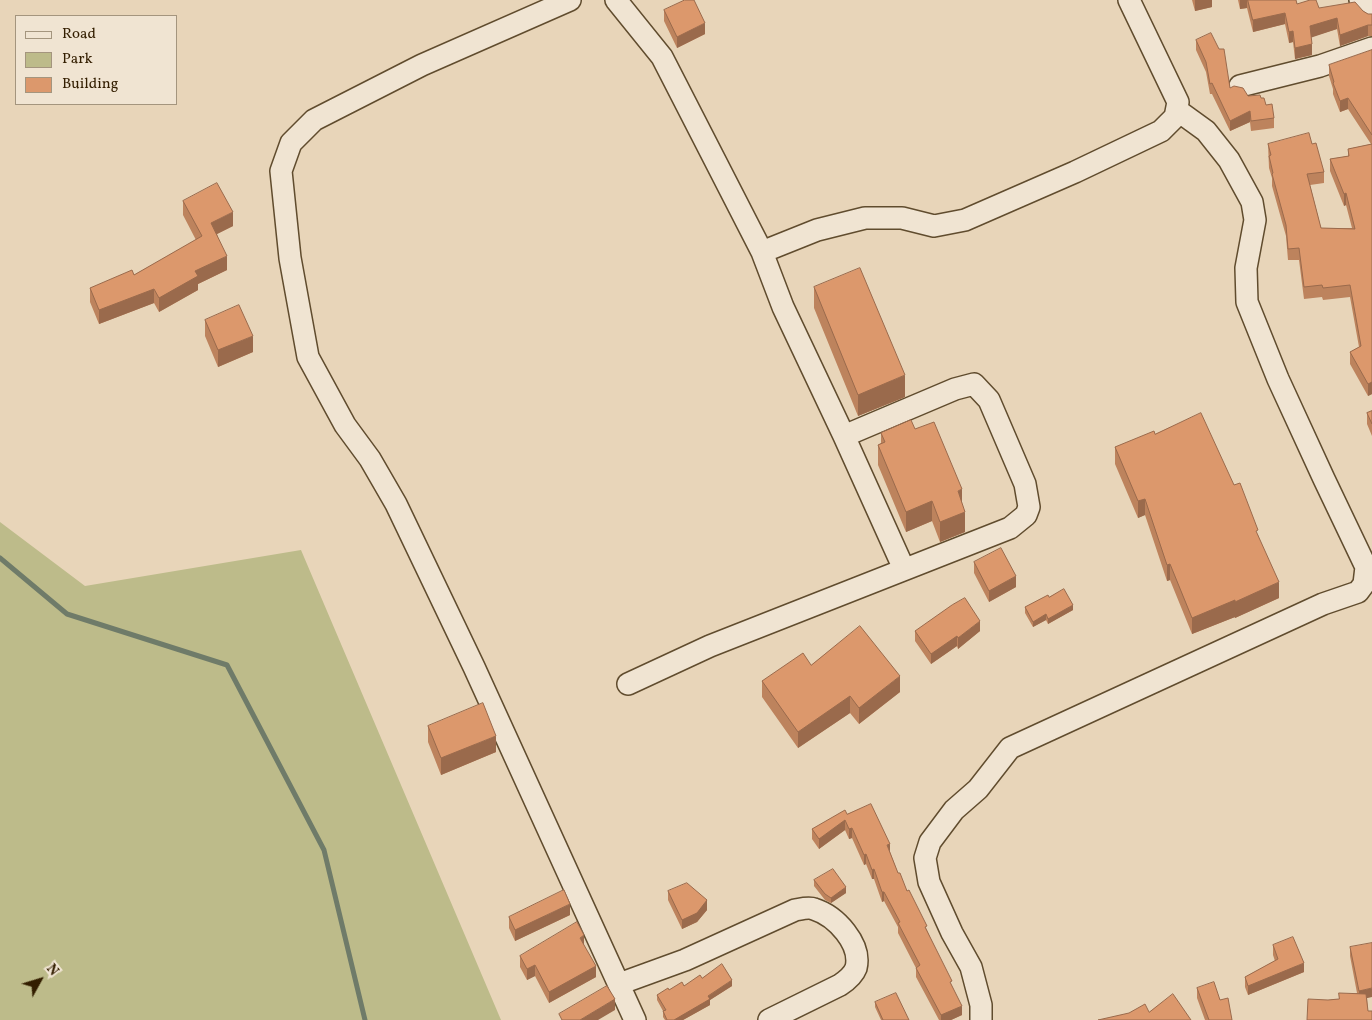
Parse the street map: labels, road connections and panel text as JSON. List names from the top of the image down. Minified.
{"legend":["Road","Park","Building"],"north":"top right"}
